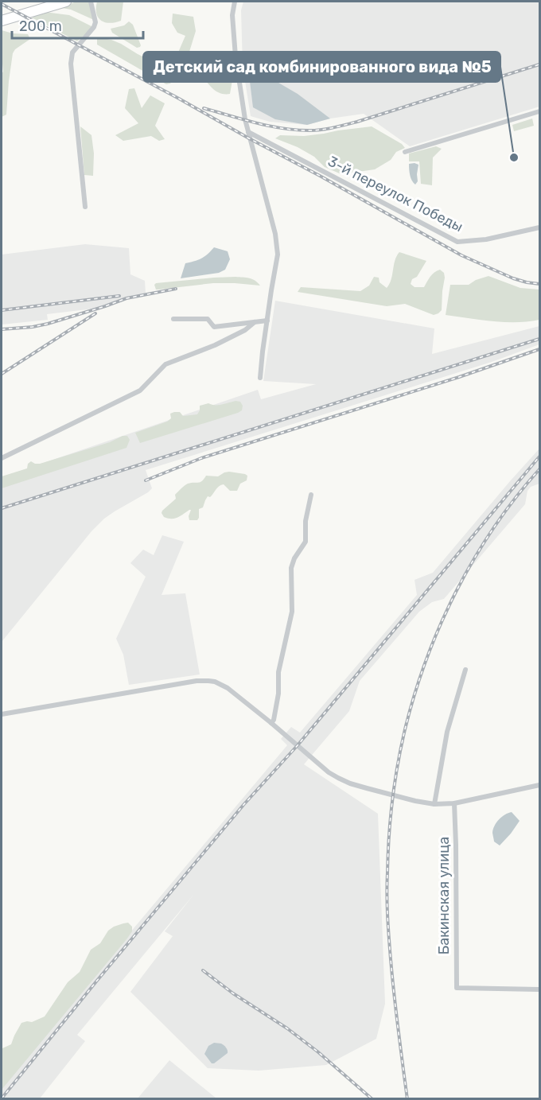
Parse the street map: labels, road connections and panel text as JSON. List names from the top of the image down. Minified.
{"streets":{"street":["3-й переулок Победы","Бакинская улица"]},"places":["Детский сад комбинированного вида №5"],"scale_bar":"200 m"}
